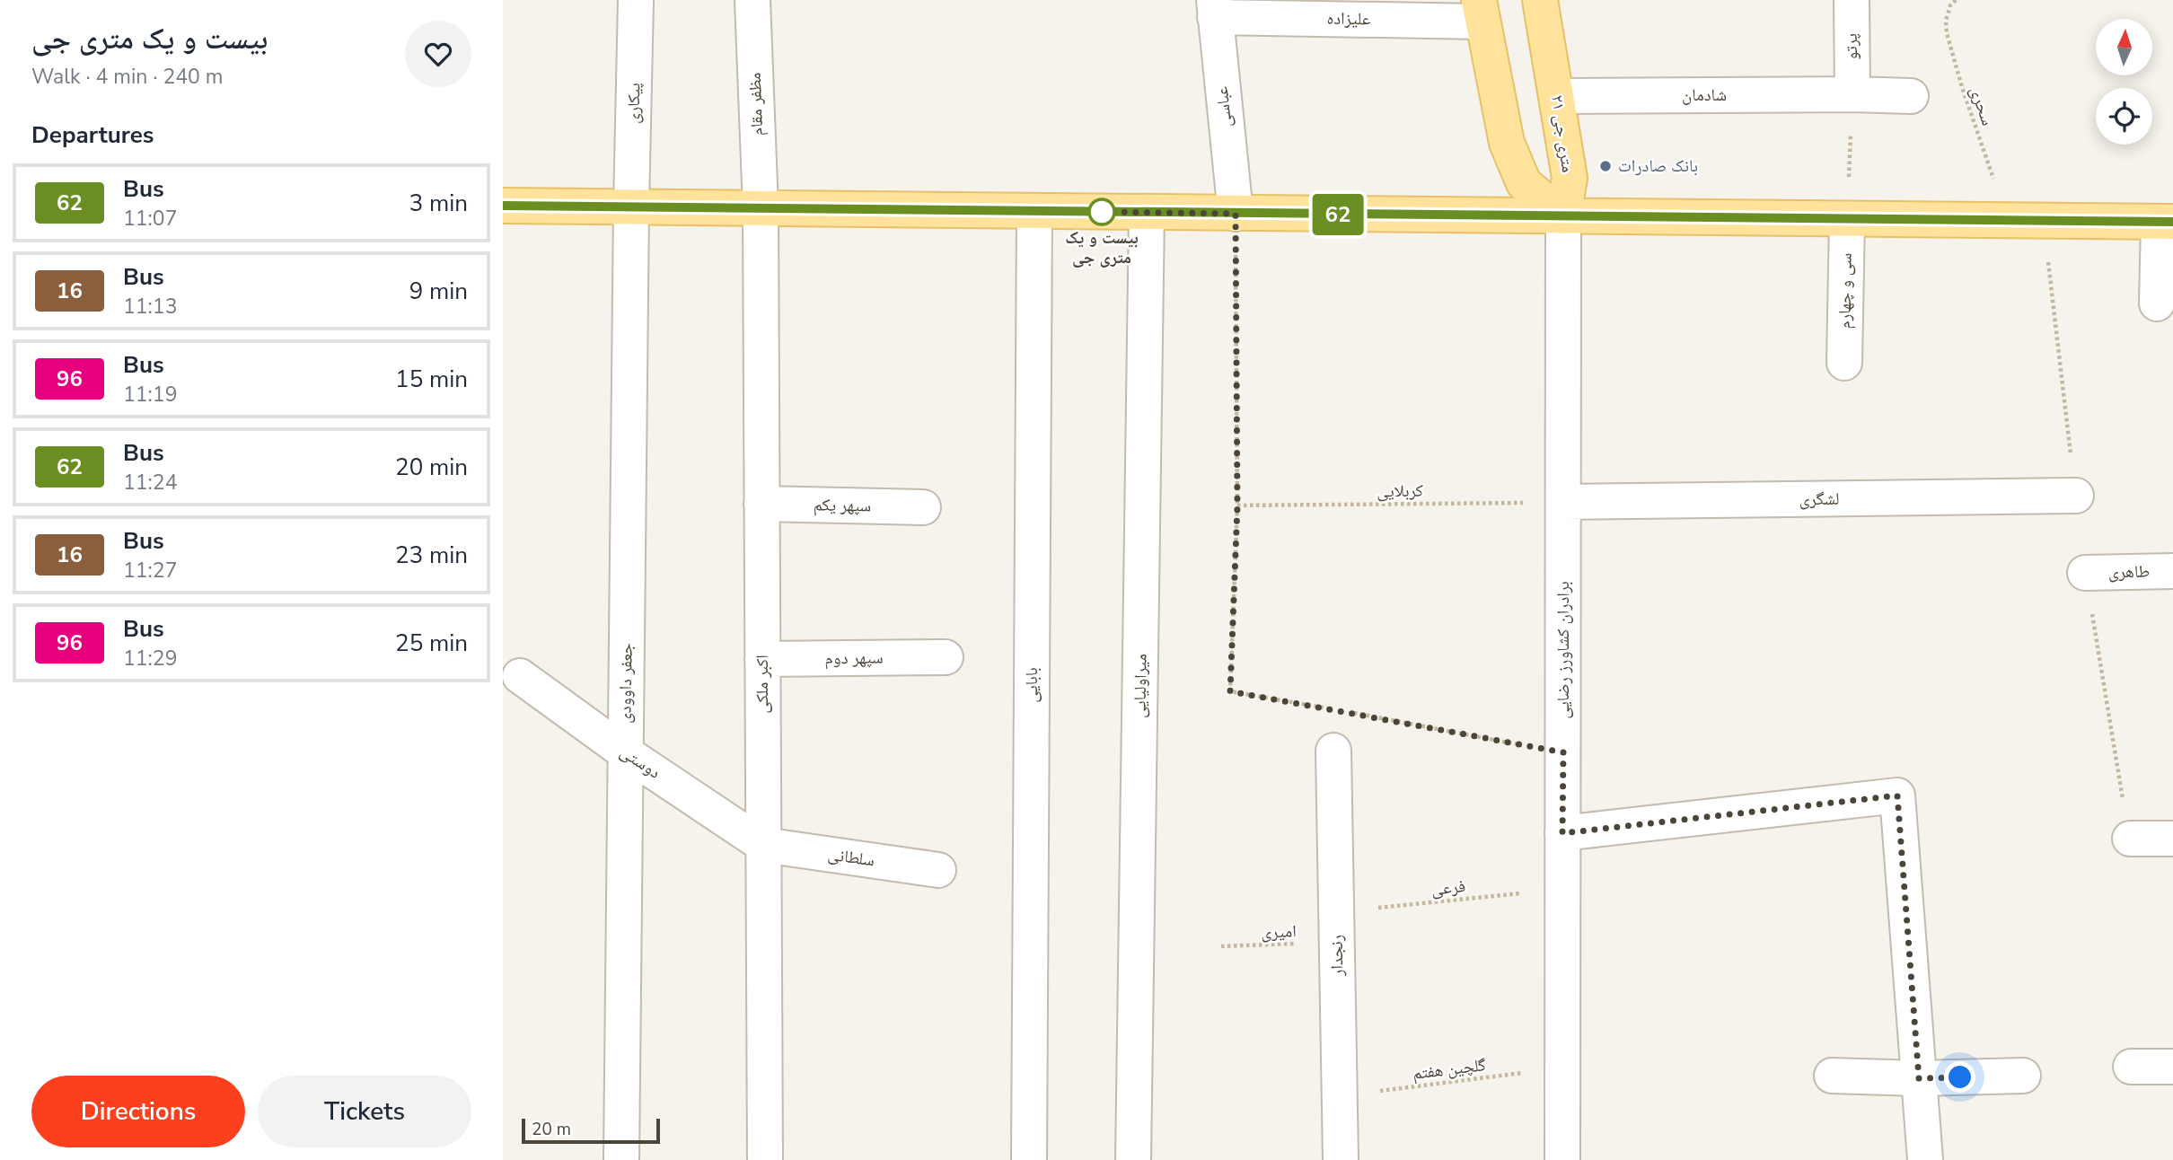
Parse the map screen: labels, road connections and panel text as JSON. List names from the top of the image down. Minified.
{"streets":{"main road":["۲۱ متری جی"],"street":["علیزاده","پرتو","شادمان","پیکاری","مظفر مقام","عباسی","سی و چهارم","لشگری","سپهر یکم","طاهری","برادران کشاورز رضایی","سپهر دوم","جعفر داوودی","اکبر ملکی","بابایی","میراولیایی","دوستی","سلطانی","رنجدار"],"path":["سحری","کربلایی","فرعی","امیری","گلچین هفتم"]},"crossings":[["علیزاده","عباسی"],["پرتو","شادمان"],["شادمان","۲۱ متری جی"],["پیکاری","جعفر داوودی"],["مظفر مقام","اکبر ملکی"],["۲۱ متری جی","برادران کشاورز رضایی"],["کربلایی","لشگری"],["کربلایی","برادران کشاورز رضایی"],["لشگری","برادران کشاورز رضایی"],["سپهر یکم","اکبر ملکی"],["برادران کشاورز رضایی","فرعی"],["برادران کشاورز رضایی","گلچین هفتم"],["سپهر دوم","اکبر ملکی"],["جعفر داوودی","دوستی"],["اکبر ملکی","دوستی"],["اکبر ملکی","سلطانی"],["دوستی","سلطانی"],["فرعی","امیری"],["فرعی","رنجدار"],["امیری","رنجدار"],["رنجدار","گلچین هفتم"]],"places":["بانک صادرات","بیست و یک متری جی"],"lines":["bus line 62"],"scale_bar":"20 m","north":"top","page":{"heading":[["بیست و یک متری جی","Walk · 4 min · 240 m"],"Departures"],"on_map":"62","list":[{"mark":"62","name":"Bus","note":"11:07","value":"3 min"},{"mark":"16","name":"Bus","note":"11:13","value":"9 min"},{"mark":"96","name":"Bus","note":"11:19","value":"15 min"},{"mark":"62","name":"Bus","note":"11:24","value":"20 min"},{"mark":"16","name":"Bus","note":"11:27","value":"23 min"},{"mark":"96","name":"Bus","note":"11:29","value":"25 min"}],"buttons":["Directions","Tickets"],"scale":"20 m"}}
